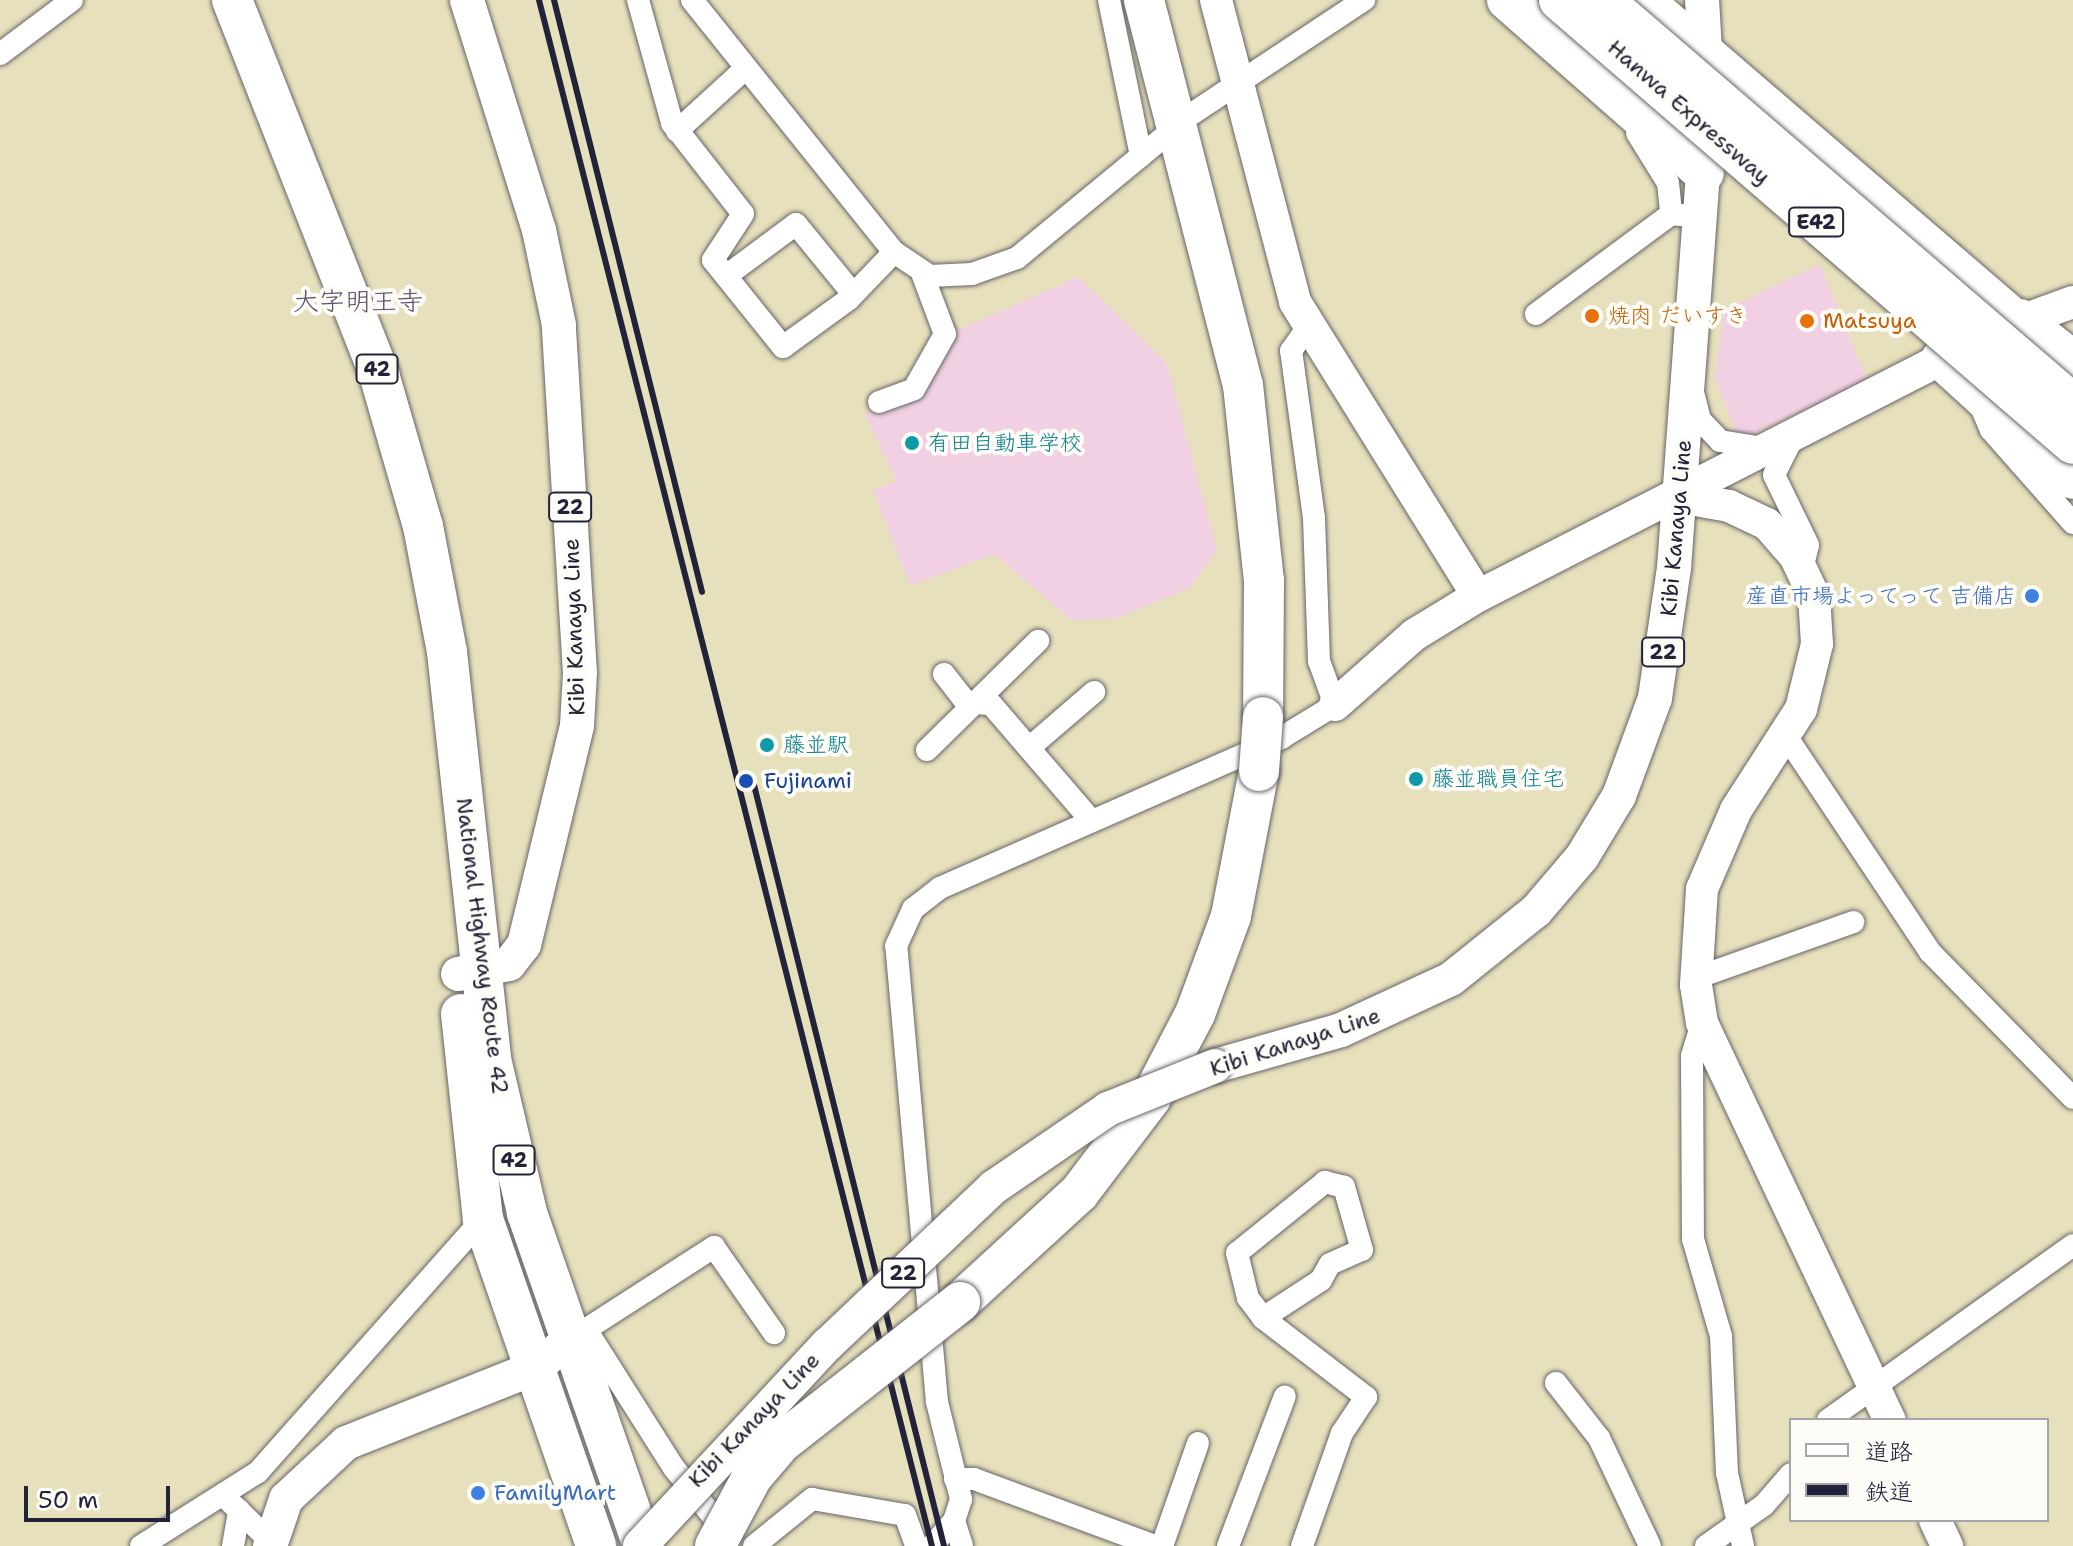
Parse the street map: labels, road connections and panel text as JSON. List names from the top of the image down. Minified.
{"streets":{"highway":["Hanwa Expressway","E42","42","National Highway Route 42"],"main road":["22","Kibi Kanaya Line"]},"crossings":[["Kibi Kanaya Line","National Highway Route 42"]],"districts":["大字明王寺"],"places":["焼肉 だいすき","Matsuya","有田自動車学校","産直市場よってって 吉備店","藤並駅","藤並職員住宅","Fujinami","FamilyMart"],"legend":["道路","鉄道"],"scale_bar":"50 m"}
